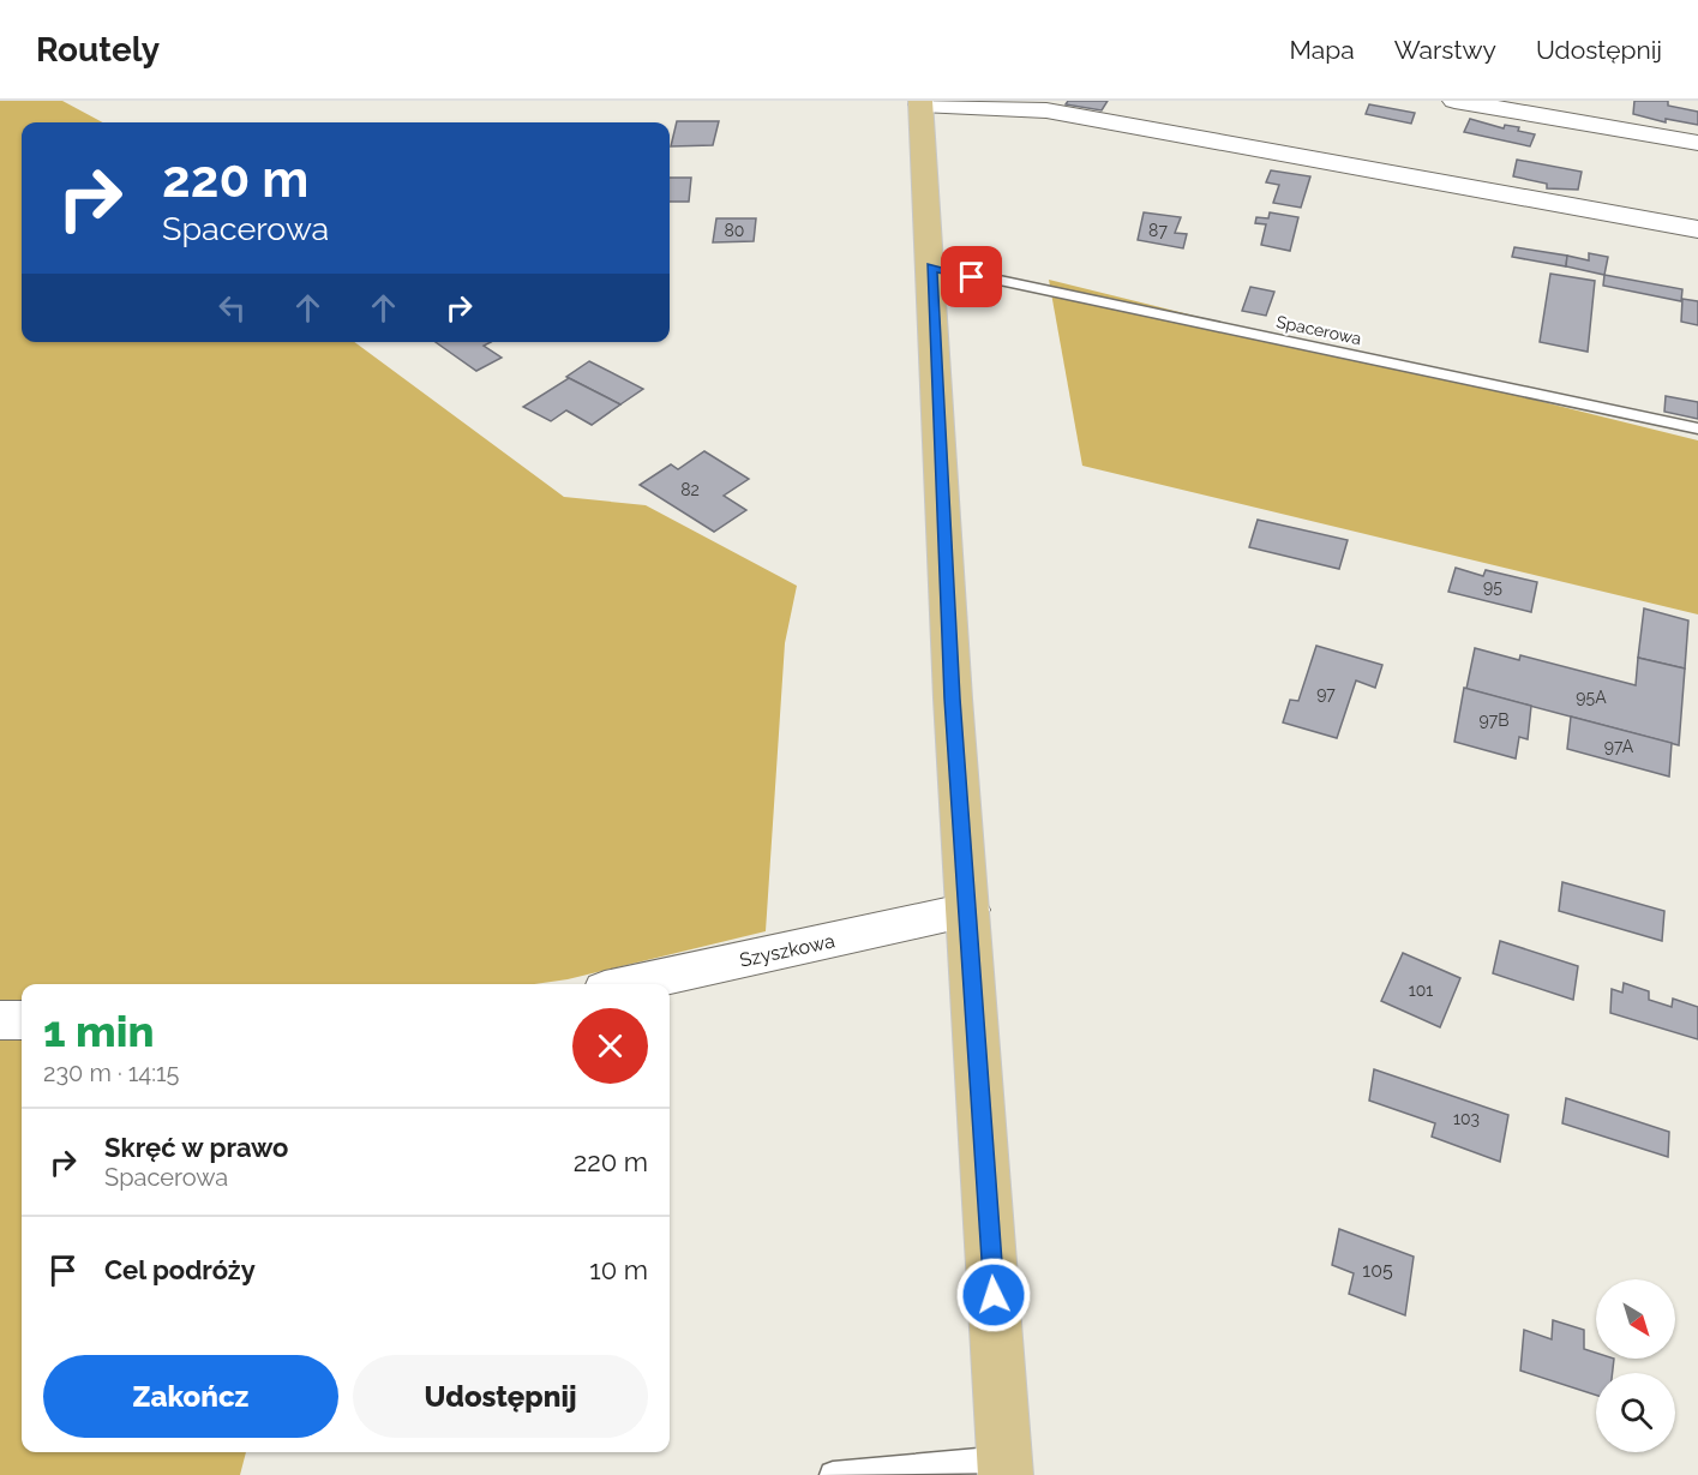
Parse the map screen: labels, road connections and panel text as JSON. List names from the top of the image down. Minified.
{"streets":{"street":["Szyszkowa"],"lane":["Spacerowa"]},"house_numbers":["80","87","82","95","97","95A","97B","97A","101","103","105"],"north":"bottom right","page":{"header":"Routely","nav":["Mapa","Warstwy","Udostępnij"],"turn":["220 m","Spacerowa"],"heading":["1 min","230 m · 14:15"],"list":[{"name":"Skręć w prawo","note":"Spacerowa","value":"220 m"},{"name":"Cel podróży","value":"10 m"}],"buttons":["Zakończ","Udostępnij"]}}
